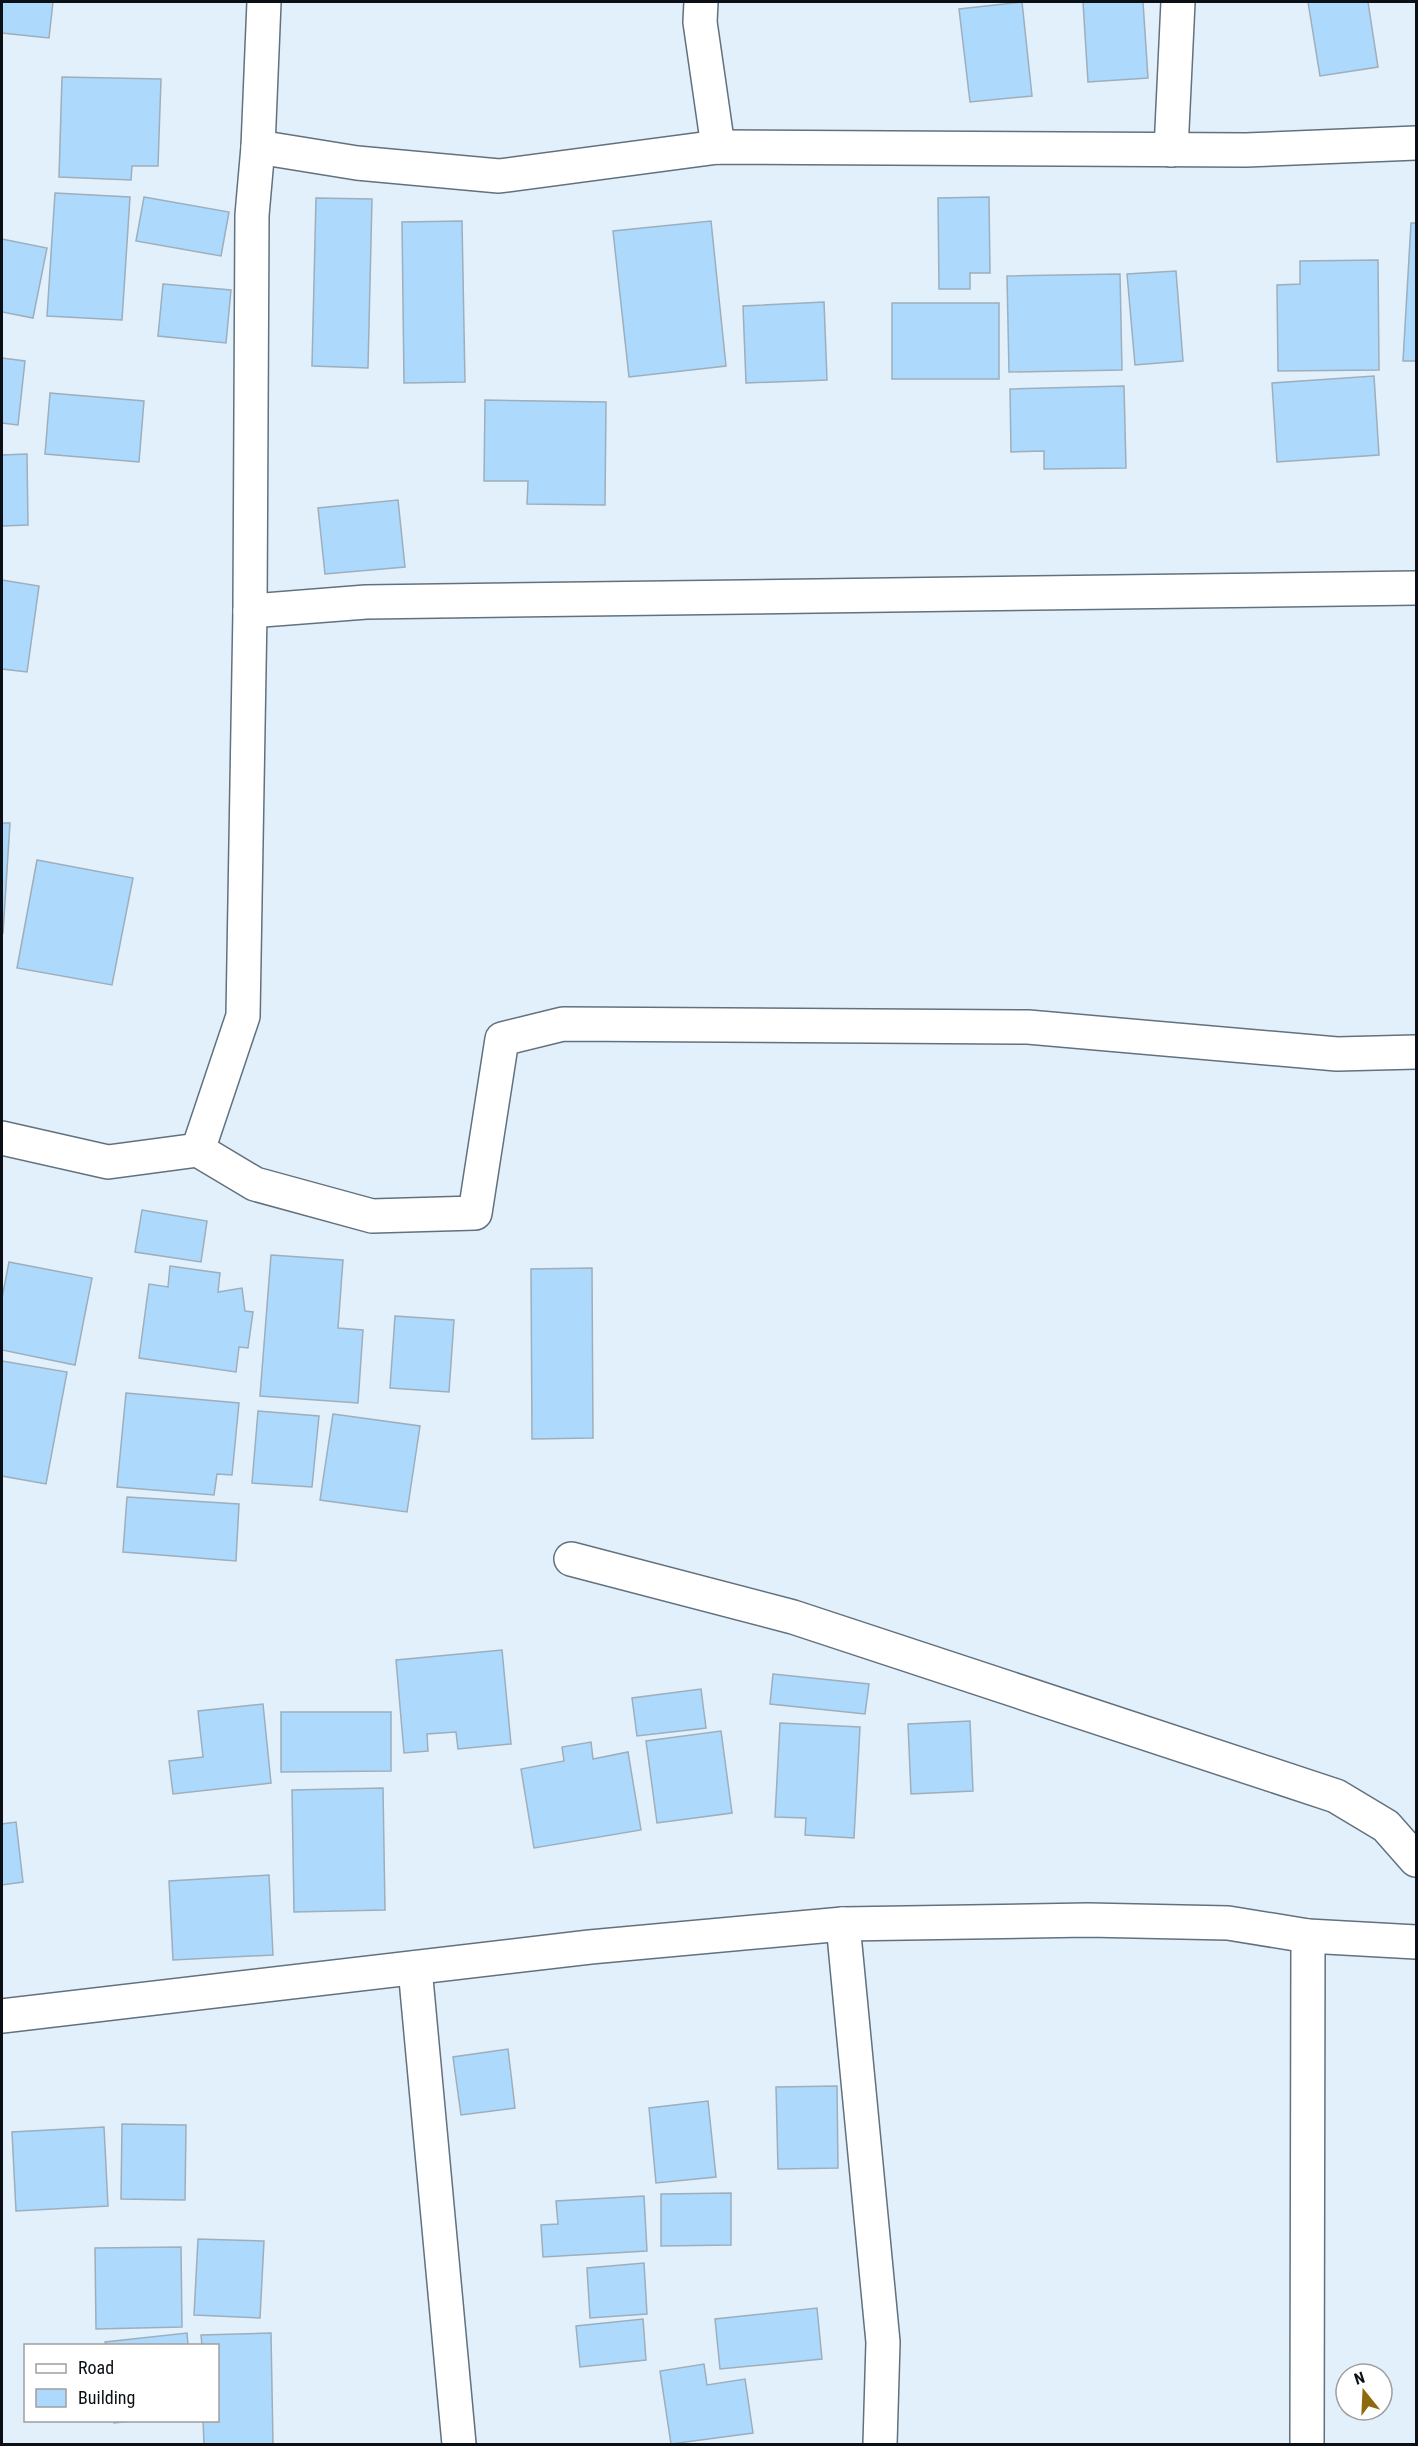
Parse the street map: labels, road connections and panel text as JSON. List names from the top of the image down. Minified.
{"legend":["Road","Building"],"north":"top"}
